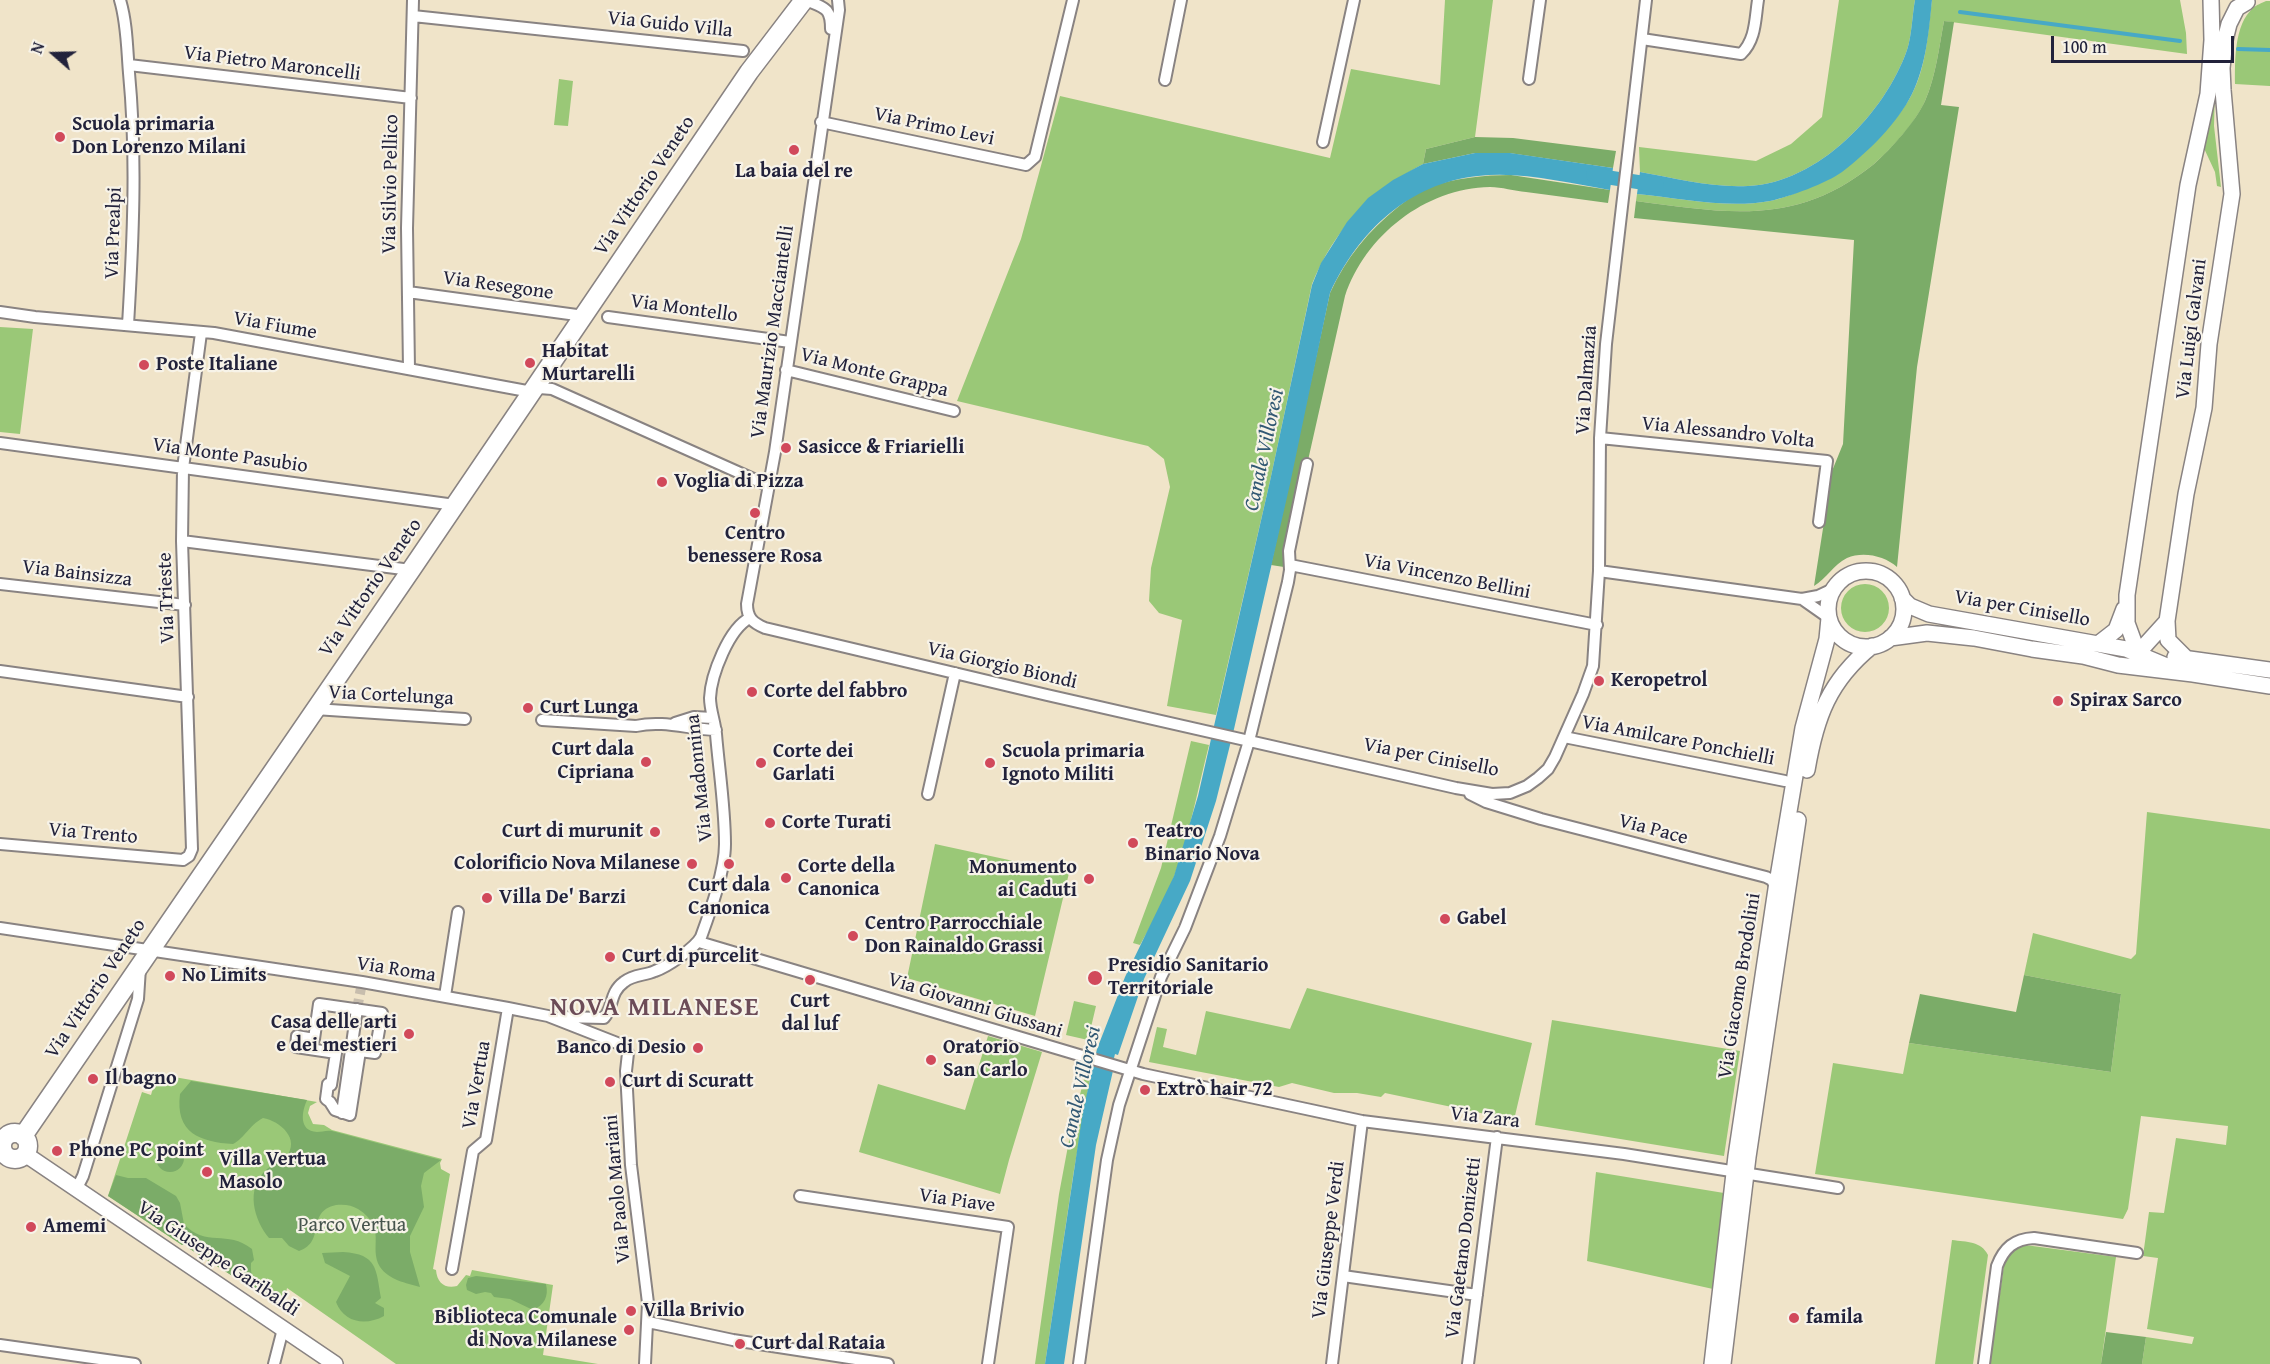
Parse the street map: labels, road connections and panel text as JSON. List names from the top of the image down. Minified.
{"streets":{"main road":["Via Vittorio Veneto","Via Luigi Galvani","Via per Cinisello","Via Giacomo Brodolini","Via Giuseppe Garibaldi"],"street":["Via Guido Villa","Via Pietro Maroncelli","Via Primo Levi","Via Silvio Pellico","Via Prealpi","Via Resegone","Via Montello","Via Fiume","Via Maurizio Macciantelli","Via Monte Grappa","Via Dalmazia","Via Alessandro Volta","Via Monte Pasubio","Via Bainsizza","Via Vincenzo Bellini","Via Trieste","Via Giorgio Biondi","Via Cortelunga","Via Amilcare Ponchielli","Via Madonnina","Via Pace","Via Trento","Via Roma","Via Giovanni Giussani","Via Vertua","Via Zara","Via Paolo Mariani","Via Piave","Via Giuseppe Verdi","Via Gaetano Donizetti"]},"crossings":[["Via Guido Villa","Via Silvio Pellico"],["Via Guido Villa","Via Vittorio Veneto"],["Via Pietro Maroncelli","Via Silvio Pellico"],["Via Pietro Maroncelli","Via Prealpi"],["Via Primo Levi","Via Maurizio Macciantelli"],["Via Silvio Pellico","Via Resegone"],["Via Silvio Pellico","Via Fiume"],["Via Vittorio Veneto","Via Resegone"],["Via Vittorio Veneto","Via Fiume"],["Via Vittorio Veneto","Via Maurizio Macciantelli"],["Via Vittorio Veneto","Via Monte Pasubio"],["Via Vittorio Veneto","Via Cortelunga"],["Via Vittorio Veneto","Via Roma"],["Via Vittorio Veneto","Via Giuseppe Garibaldi"],["Via Prealpi","Via Fiume"],["Via Montello","Via Maurizio Macciantelli"],["Via Fiume","Via Maurizio Macciantelli"],["Via Fiume","Via Trieste"],["Via Luigi Galvani","Via per Cinisello"],["Via Maurizio Macciantelli","Via Monte Grappa"],["Via Maurizio Macciantelli","Via Giorgio Biondi"],["Via Maurizio Macciantelli","Via Madonnina"],["Via Dalmazia","Via Alessandro Volta"],["Via Dalmazia","Via per Cinisello"],["Via Monte Pasubio","Via Trieste"],["Via Bainsizza","Via Trieste"],["Via Vincenzo Bellini","Via per Cinisello"],["Via Trieste","Via Trento"],["Via per Cinisello","Via Giorgio Biondi"],["Via per Cinisello","Via Amilcare Ponchielli"],["Via per Cinisello","Via Pace"],["Via per Cinisello","Via Giacomo Brodolini"],["Via Giorgio Biondi","Via Madonnina"],["Via Madonnina","Via Giovanni Giussani"],["Via Pace","Via Giacomo Brodolini"],["Via Roma","Via Vertua"],["Via Roma","Via Paolo Mariani"],["Via Giacomo Brodolini","Via Zara"],["Via Giovanni Giussani","Via Zara"],["Via Zara","Via Giuseppe Verdi"],["Via Zara","Via Gaetano Donizetti"]],"districts":["NOVA MILANESE"],"water":["Canale Villoresi"],"parks":["Parco Vertua"],"places":["Scuola primaria Don Lorenzo Milani","La baia del re","Habitat Murtarelli","Poste Italiane","Sasicce & Friarielli","Voglia di Pizza","Centro benessere Rosa","Keropetrol","Corte del fabbro","Spirax Sarco","Curt Lunga","Curt dala Cipriana","Corte dei Garlati","Scuola primaria Ignoto Militi","Corte Turati","Curt di murunit","Teatro Binario Nova","Colorificio Nova Milanese","Curt dala Canonica","Corte della Canonica","Monumento ai Caduti","Villa De' Barzi","Gabel","Centro Parrocchiale Don Rainaldo Grassi","Curt di purcelit","No Limits","Presidio Sanitario Territoriale","Curt dal luf","Casa delle arti e dei mestieri","Banco di Desio","Oratorio San Carlo","Il bagno","Curt di Scuratt","Extrò hair 72","Phone PC point","Villa Vertua Masolo","Amemi","Villa Brivio","famila","Biblioteca Comunale di Nova Milanese","Curt dal Rataia"],"scale_bar":"100 m","north":"left"}
